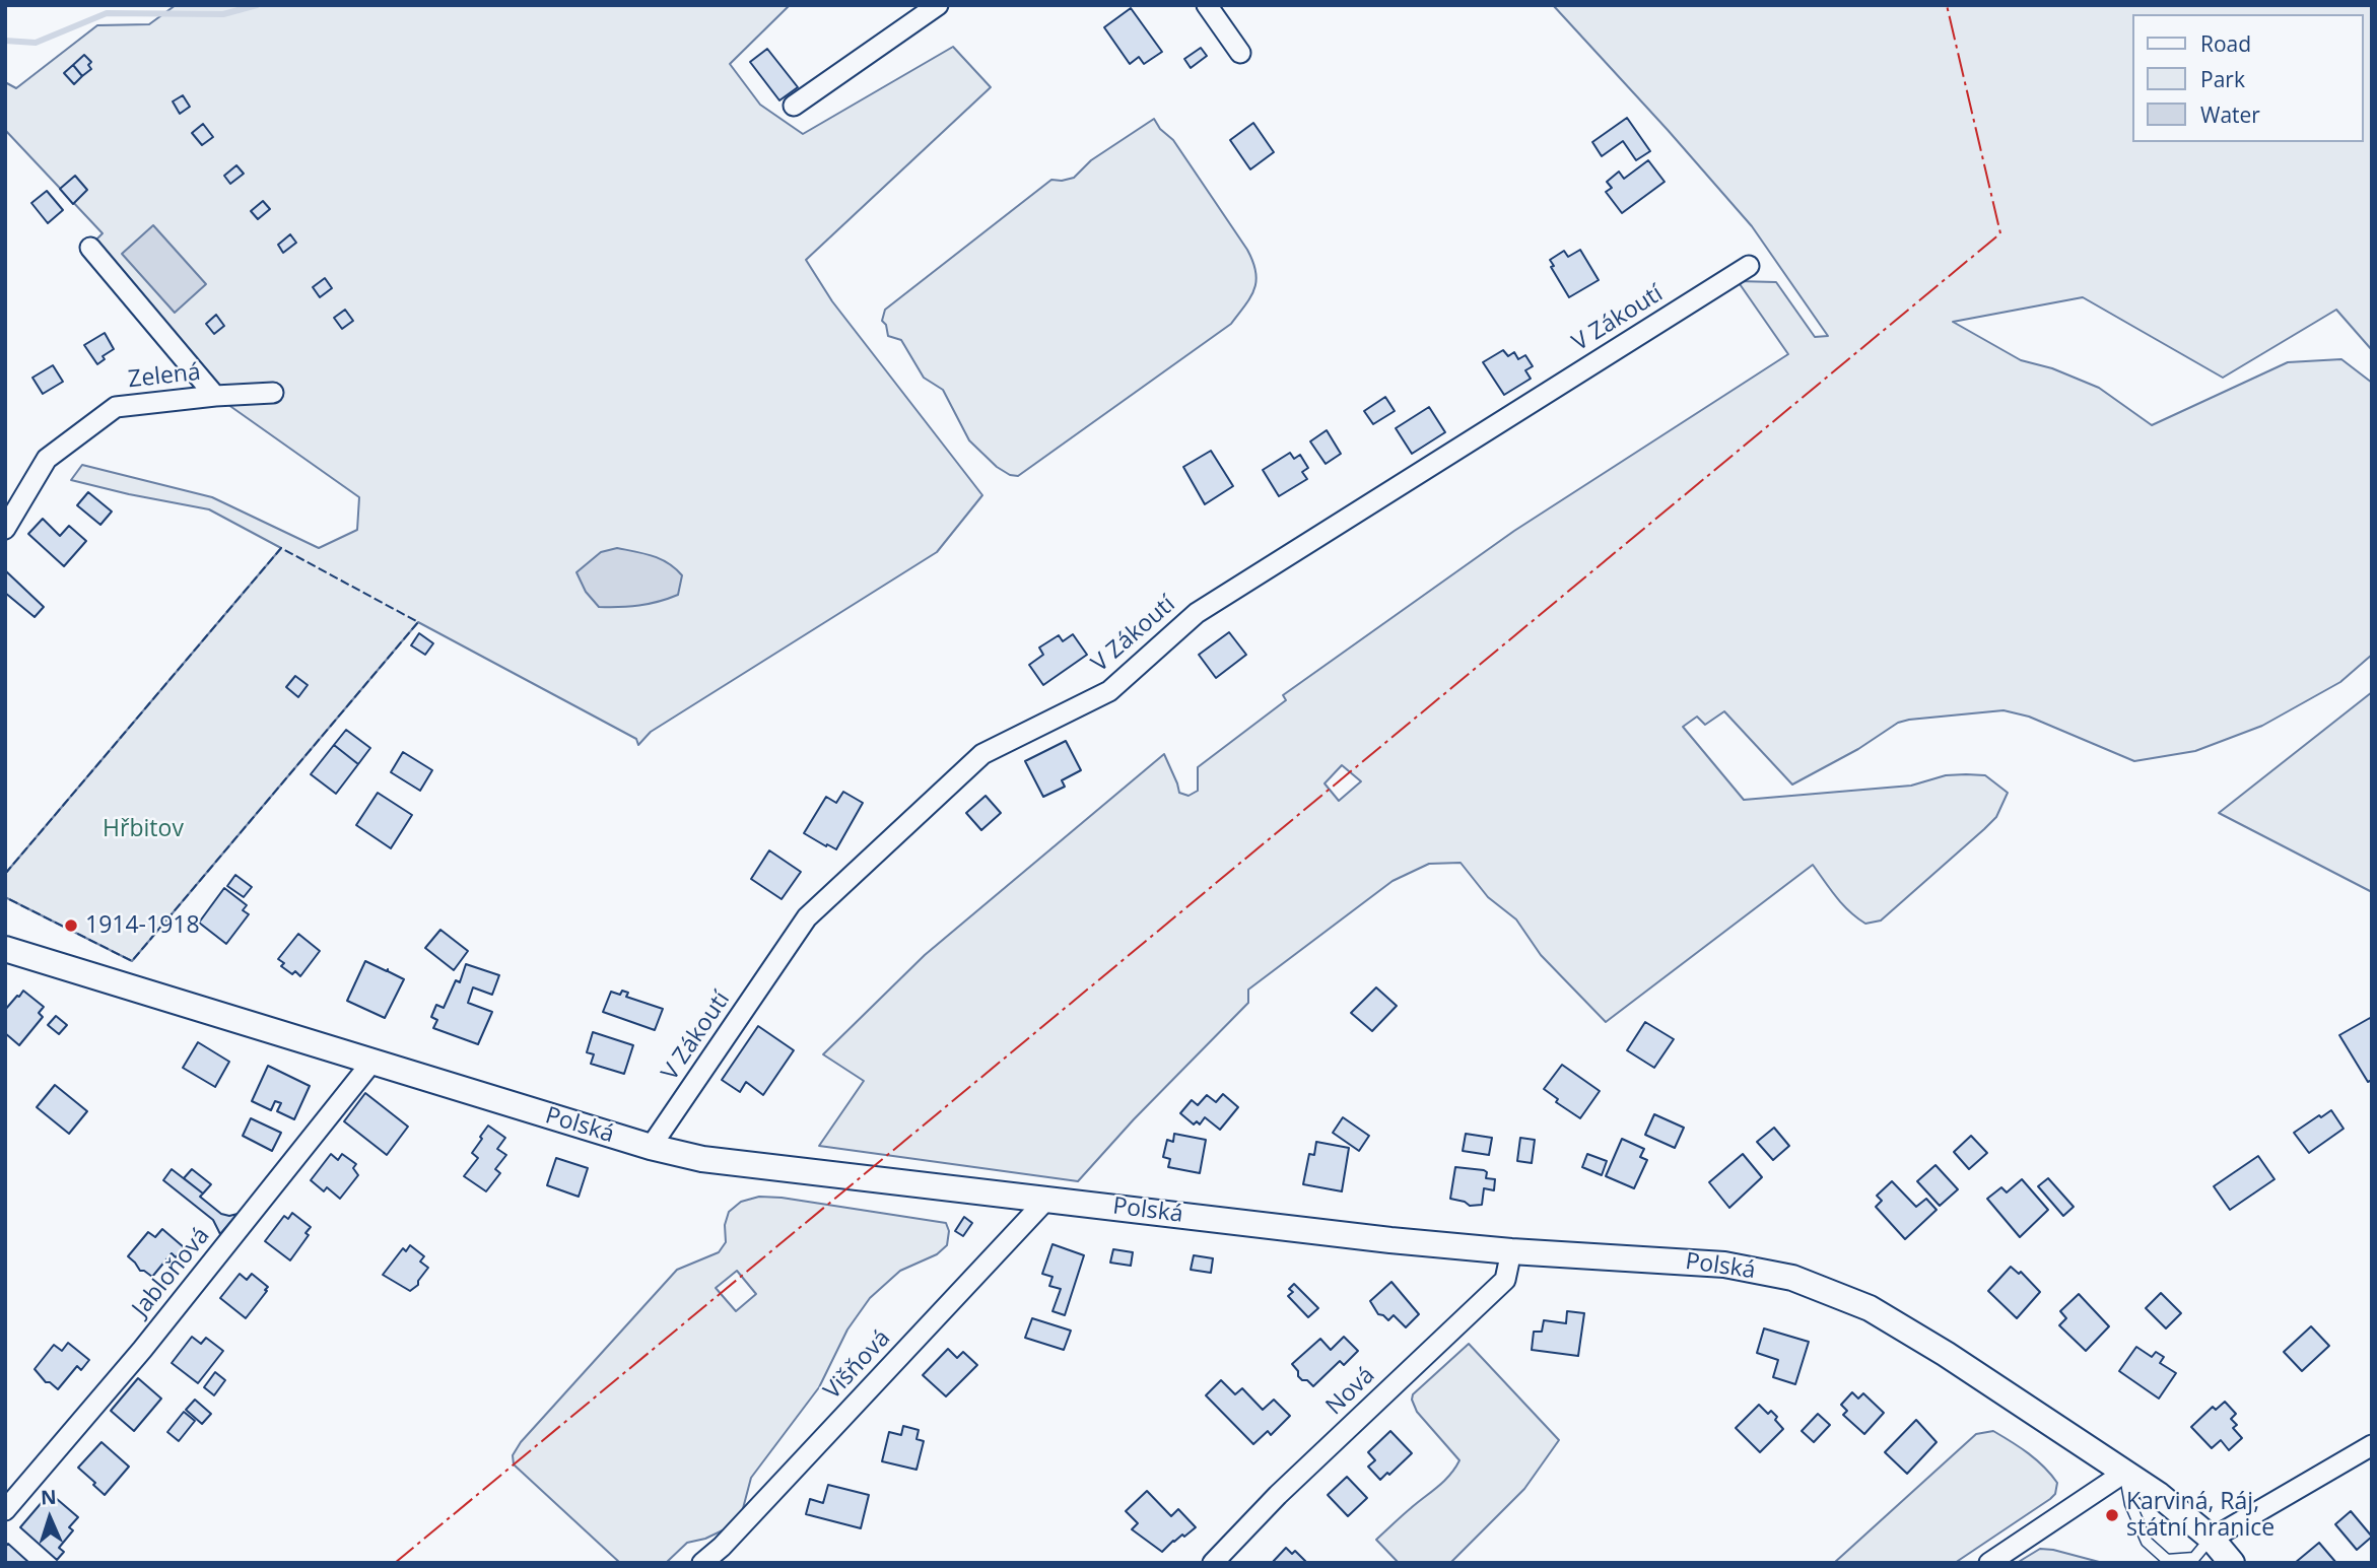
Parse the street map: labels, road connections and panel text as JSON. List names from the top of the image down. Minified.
{"streets":{"street":["V Zákoutí","Zelená","Polská","Jabloňová","Višňová","Nová"]},"crossings":[["V Zákoutí","Polská"],["Polská","Jabloňová"],["Polská","Višňová"],["Polská","Nová"]],"parks":["Hřbitov"],"places":["1914-1918","Karviná, Ráj, státní hranice"],"legend":["Road","Park","Water"],"north":"top"}
